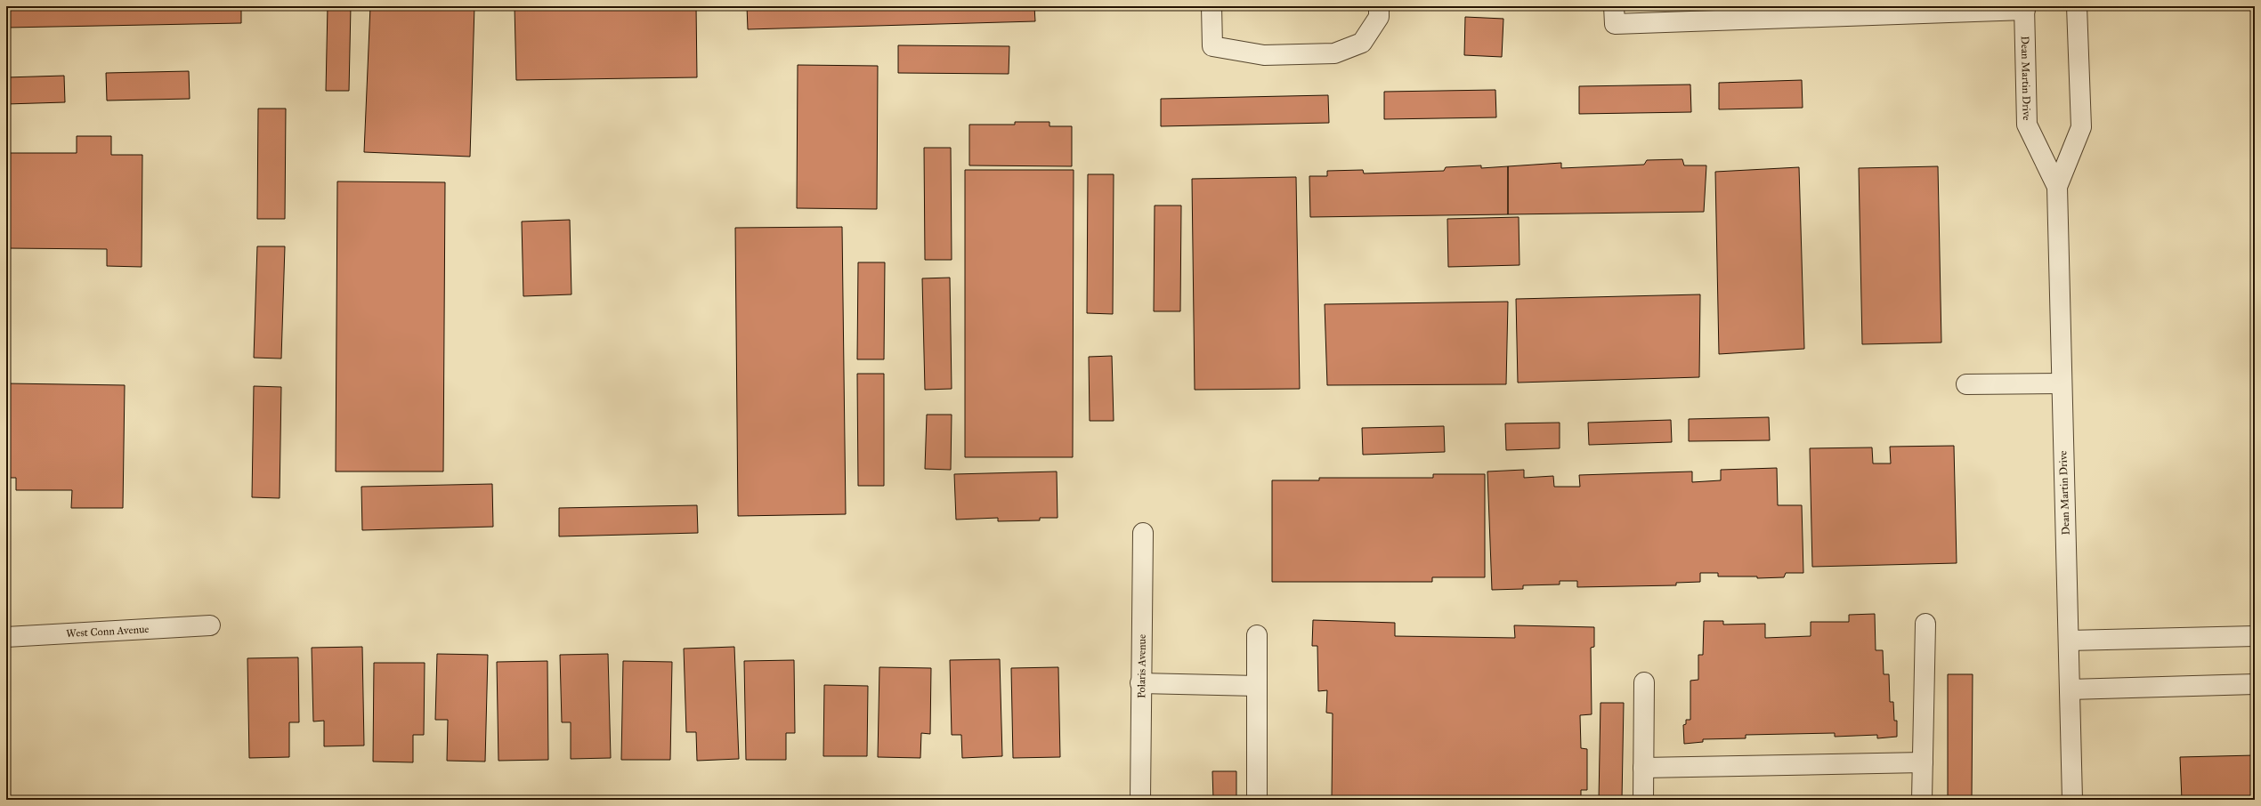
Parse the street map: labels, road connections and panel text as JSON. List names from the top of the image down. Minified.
{"streets":{"street":["Dean Martin Drive","West Conn Avenue","Polaris Avenue"]}}
